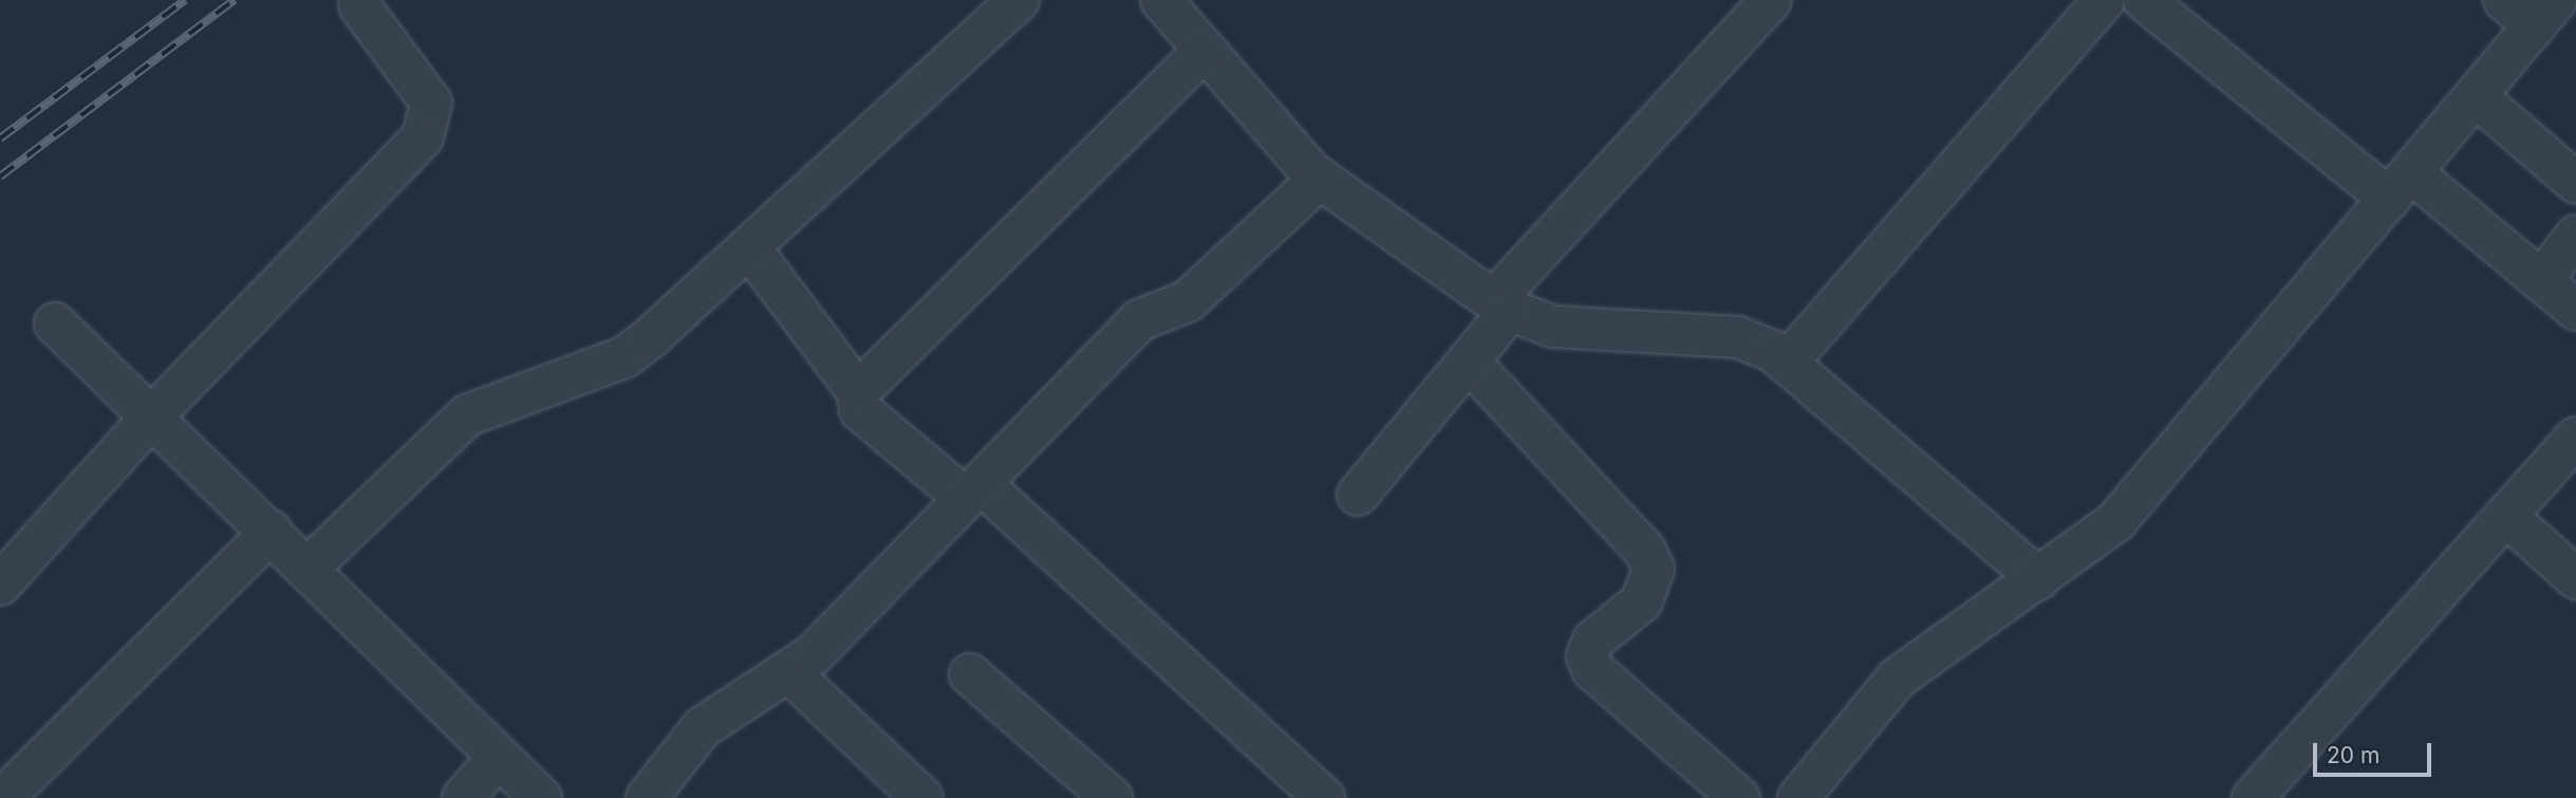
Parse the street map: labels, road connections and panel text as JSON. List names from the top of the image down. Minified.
{"scale_bar":"20 m"}
